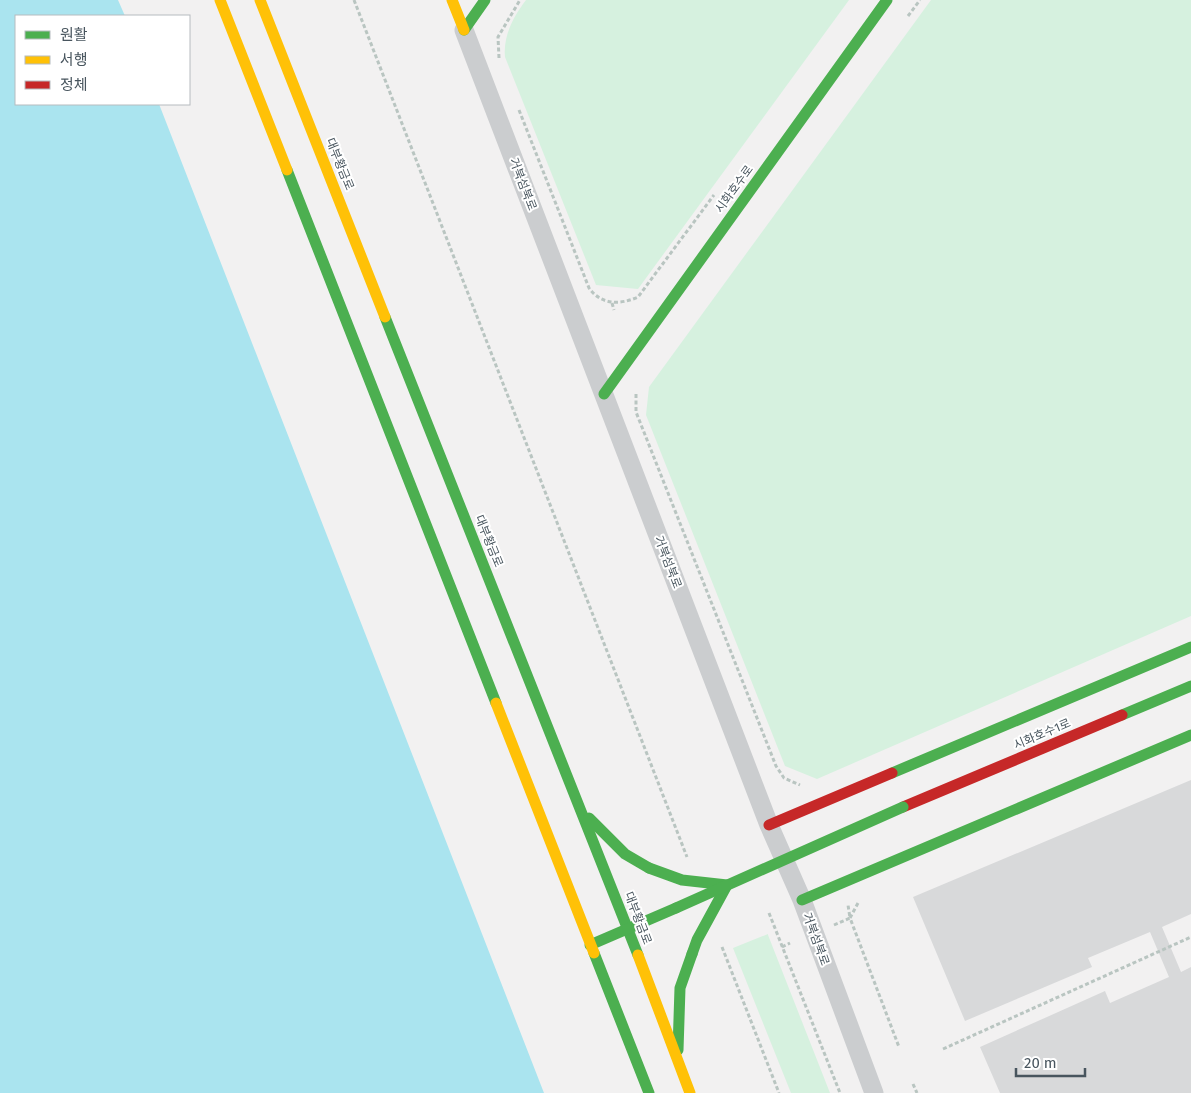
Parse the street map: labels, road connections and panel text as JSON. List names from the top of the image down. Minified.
{"streets":{"main road":["대부황금로","시화호수로","시화호수1로"],"street":["거북섬북로"]},"crossings":[["대부황금로","시화호수1로"],["거북섬북로","시화호수로"]],"legend":["원활","서행","정체"],"scale_bar":"20 m"}
